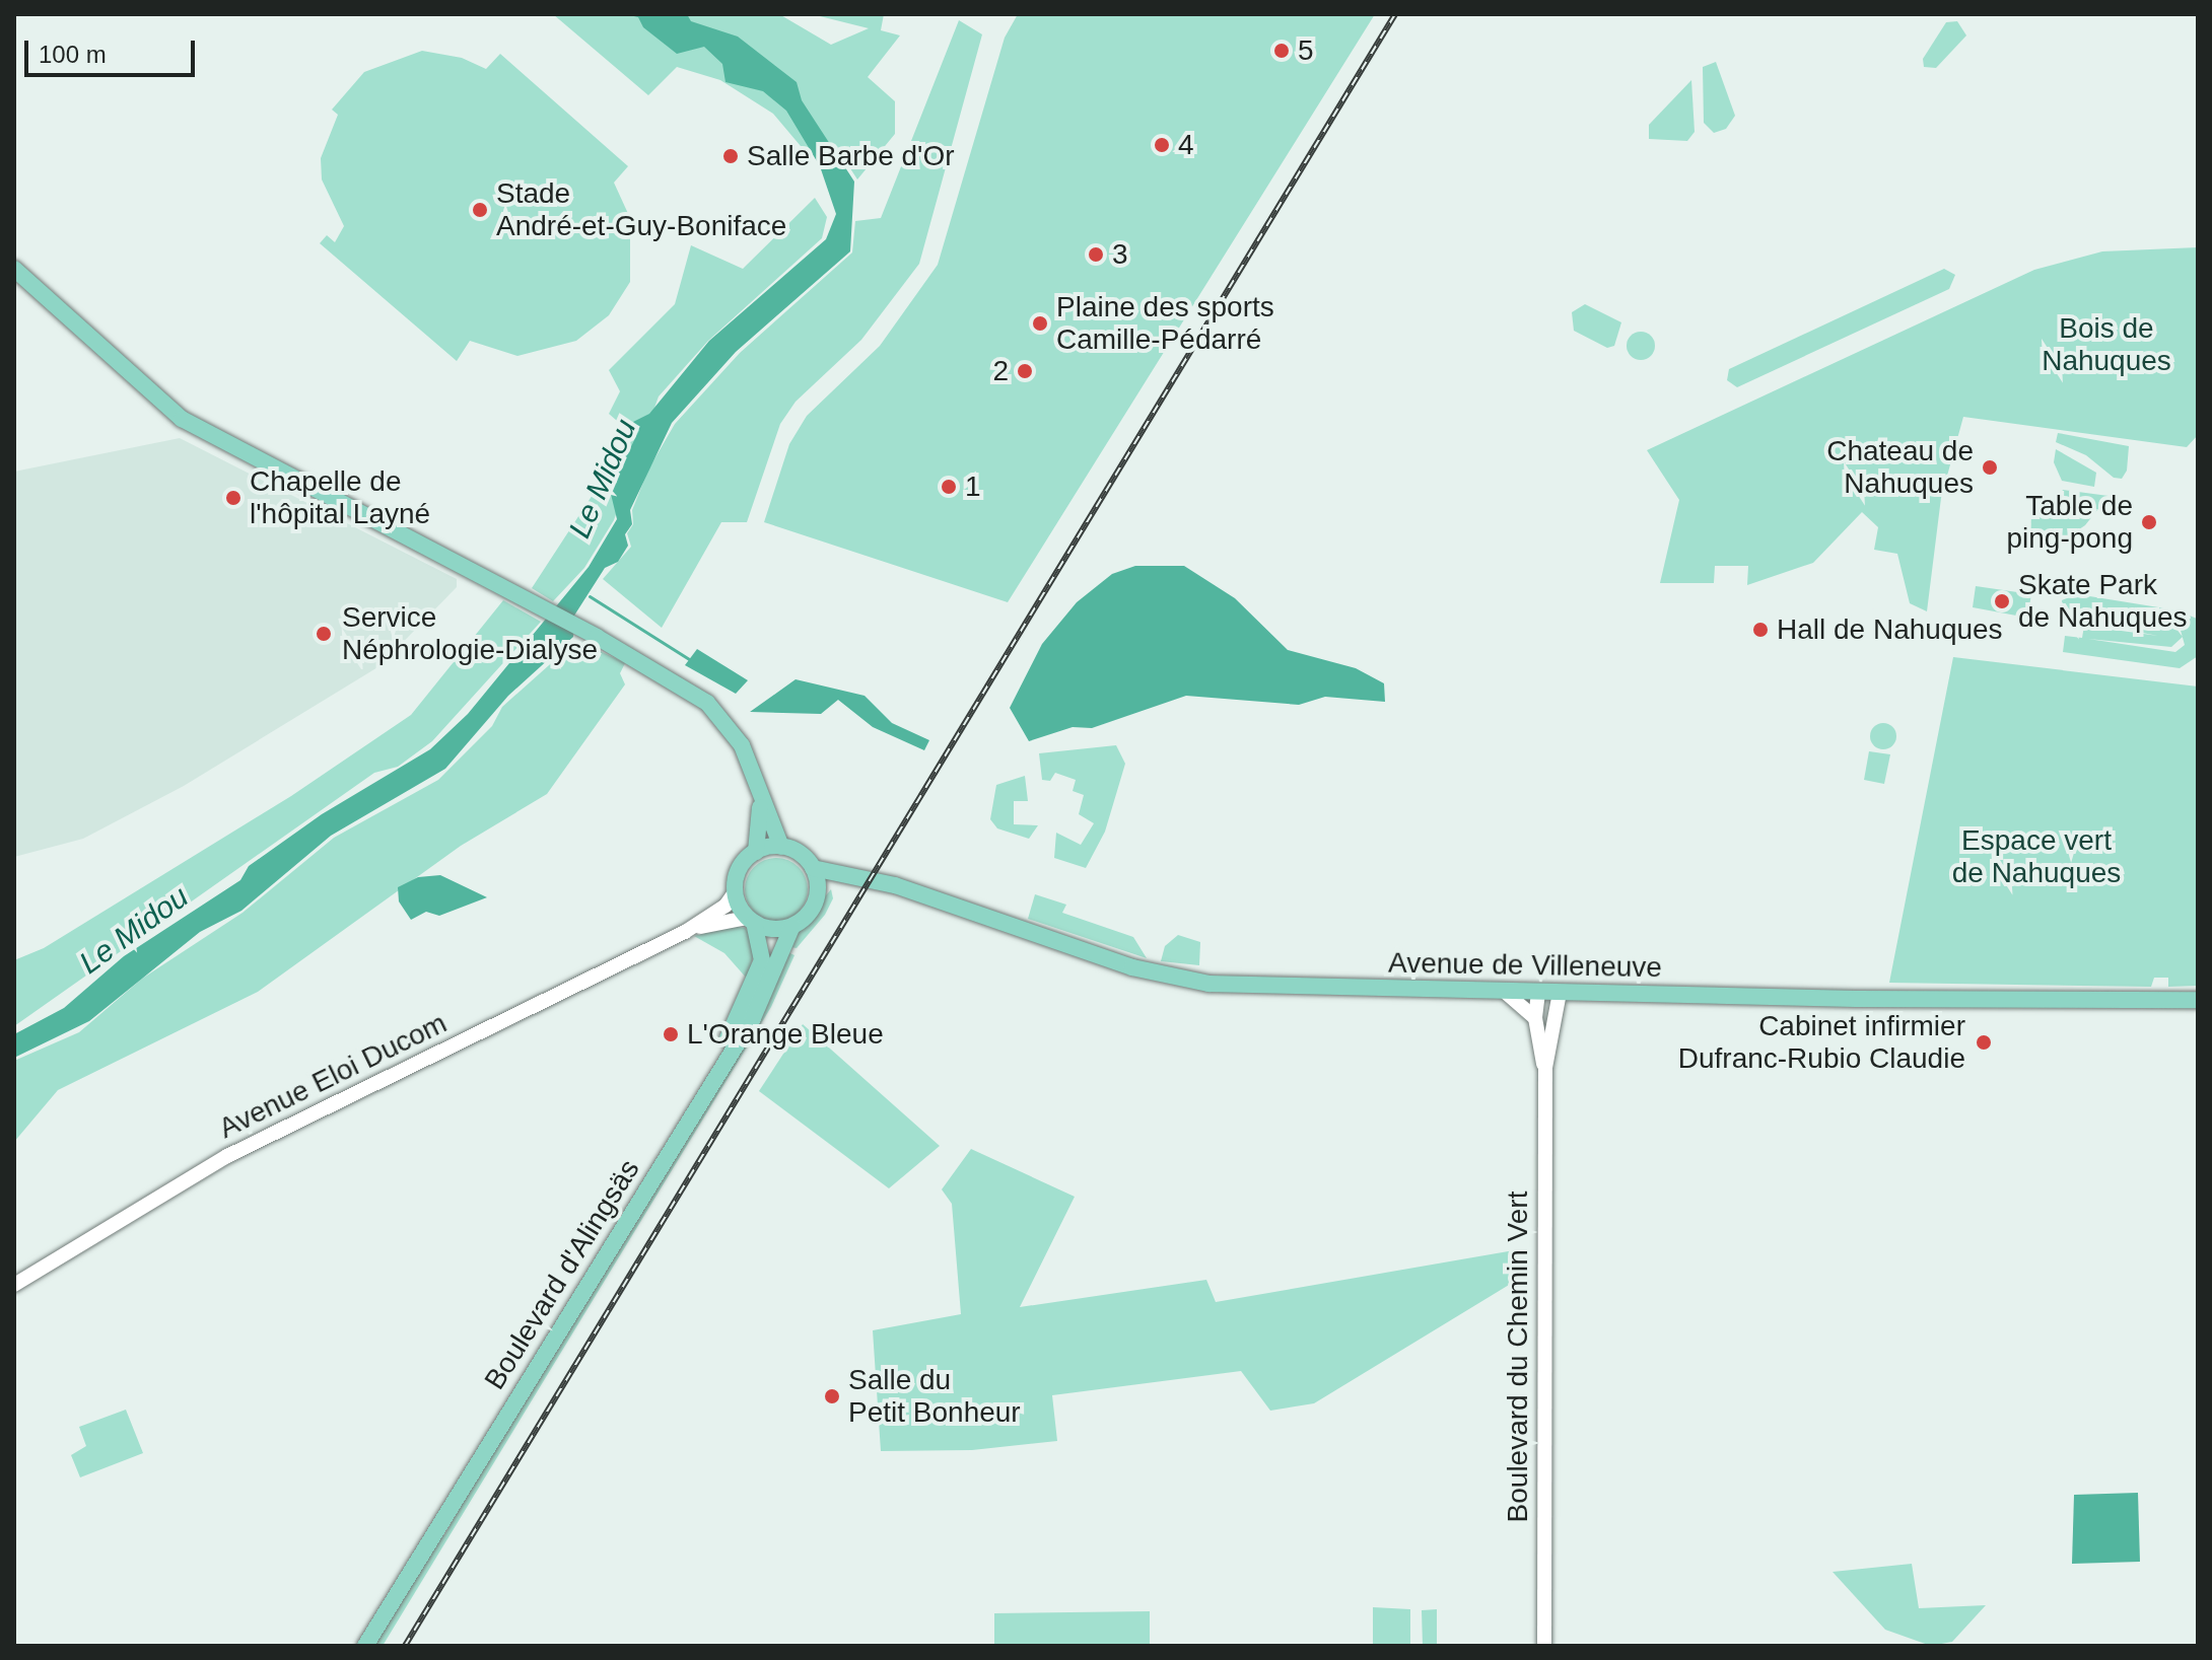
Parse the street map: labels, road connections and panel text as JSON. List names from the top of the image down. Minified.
{"streets":{"main road":["Avenue de Villeneuve","Boulevard d'Alingsäs"],"street":["Avenue Eloi Ducom","Boulevard du Chemin Vert"]},"crossings":[["Avenue de Villeneuve","Avenue Eloi Ducom"],["Avenue de Villeneuve","Boulevard d'Alingsäs"],["Avenue de Villeneuve","Boulevard du Chemin Vert"],["Avenue Eloi Ducom","Boulevard d'Alingsäs"]],"water":["Le Midou"],"parks":["Bois de Nahuques","Espace vert de Nahuques"],"places":["5","4","Salle Barbe d'Or","Stade André-et-Guy-Boniface","3","Plaine des sports Camille-Pédarré","2","Chateau de Nahuques","1","Chapelle de l'hôpital Layné","Table de ping-pong","Skate Park de Nahuques","Hall de Nahuques","Service Néphrologie-Dialyse","L'Orange Bleue","Cabinet infirmier Dufranc-Rubio Claudie","Salle du Petit Bonheur"],"scale_bar":"100 m"}
